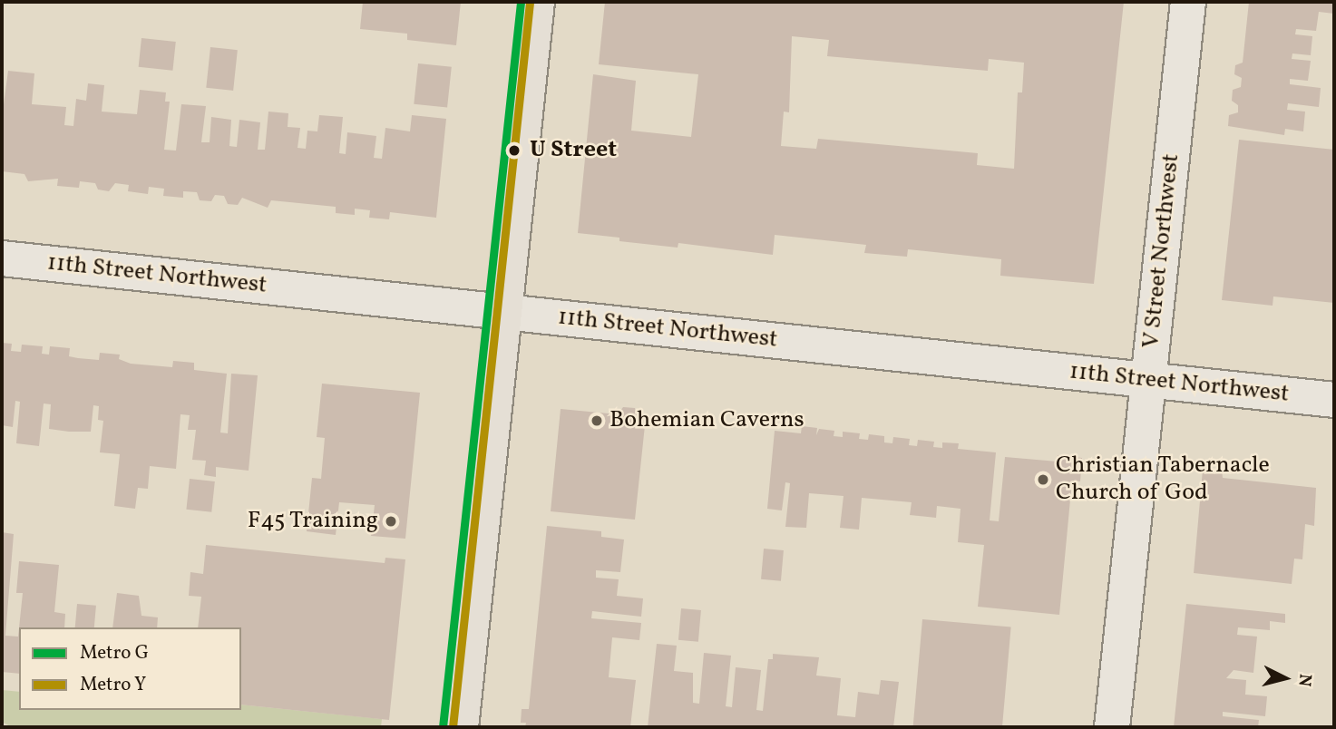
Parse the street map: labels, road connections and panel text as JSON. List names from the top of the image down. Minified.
{"streets":{"street":["V Street Northwest","11th Street Northwest"]},"crossings":[["V Street Northwest","11th Street Northwest"]],"places":["U Street","Bohemian Caverns","Christian Tabernacle Church of God","F45 Training"],"lines":["metro line G","metro line Y"],"legend":["Metro G","Metro Y"],"north":"right"}
